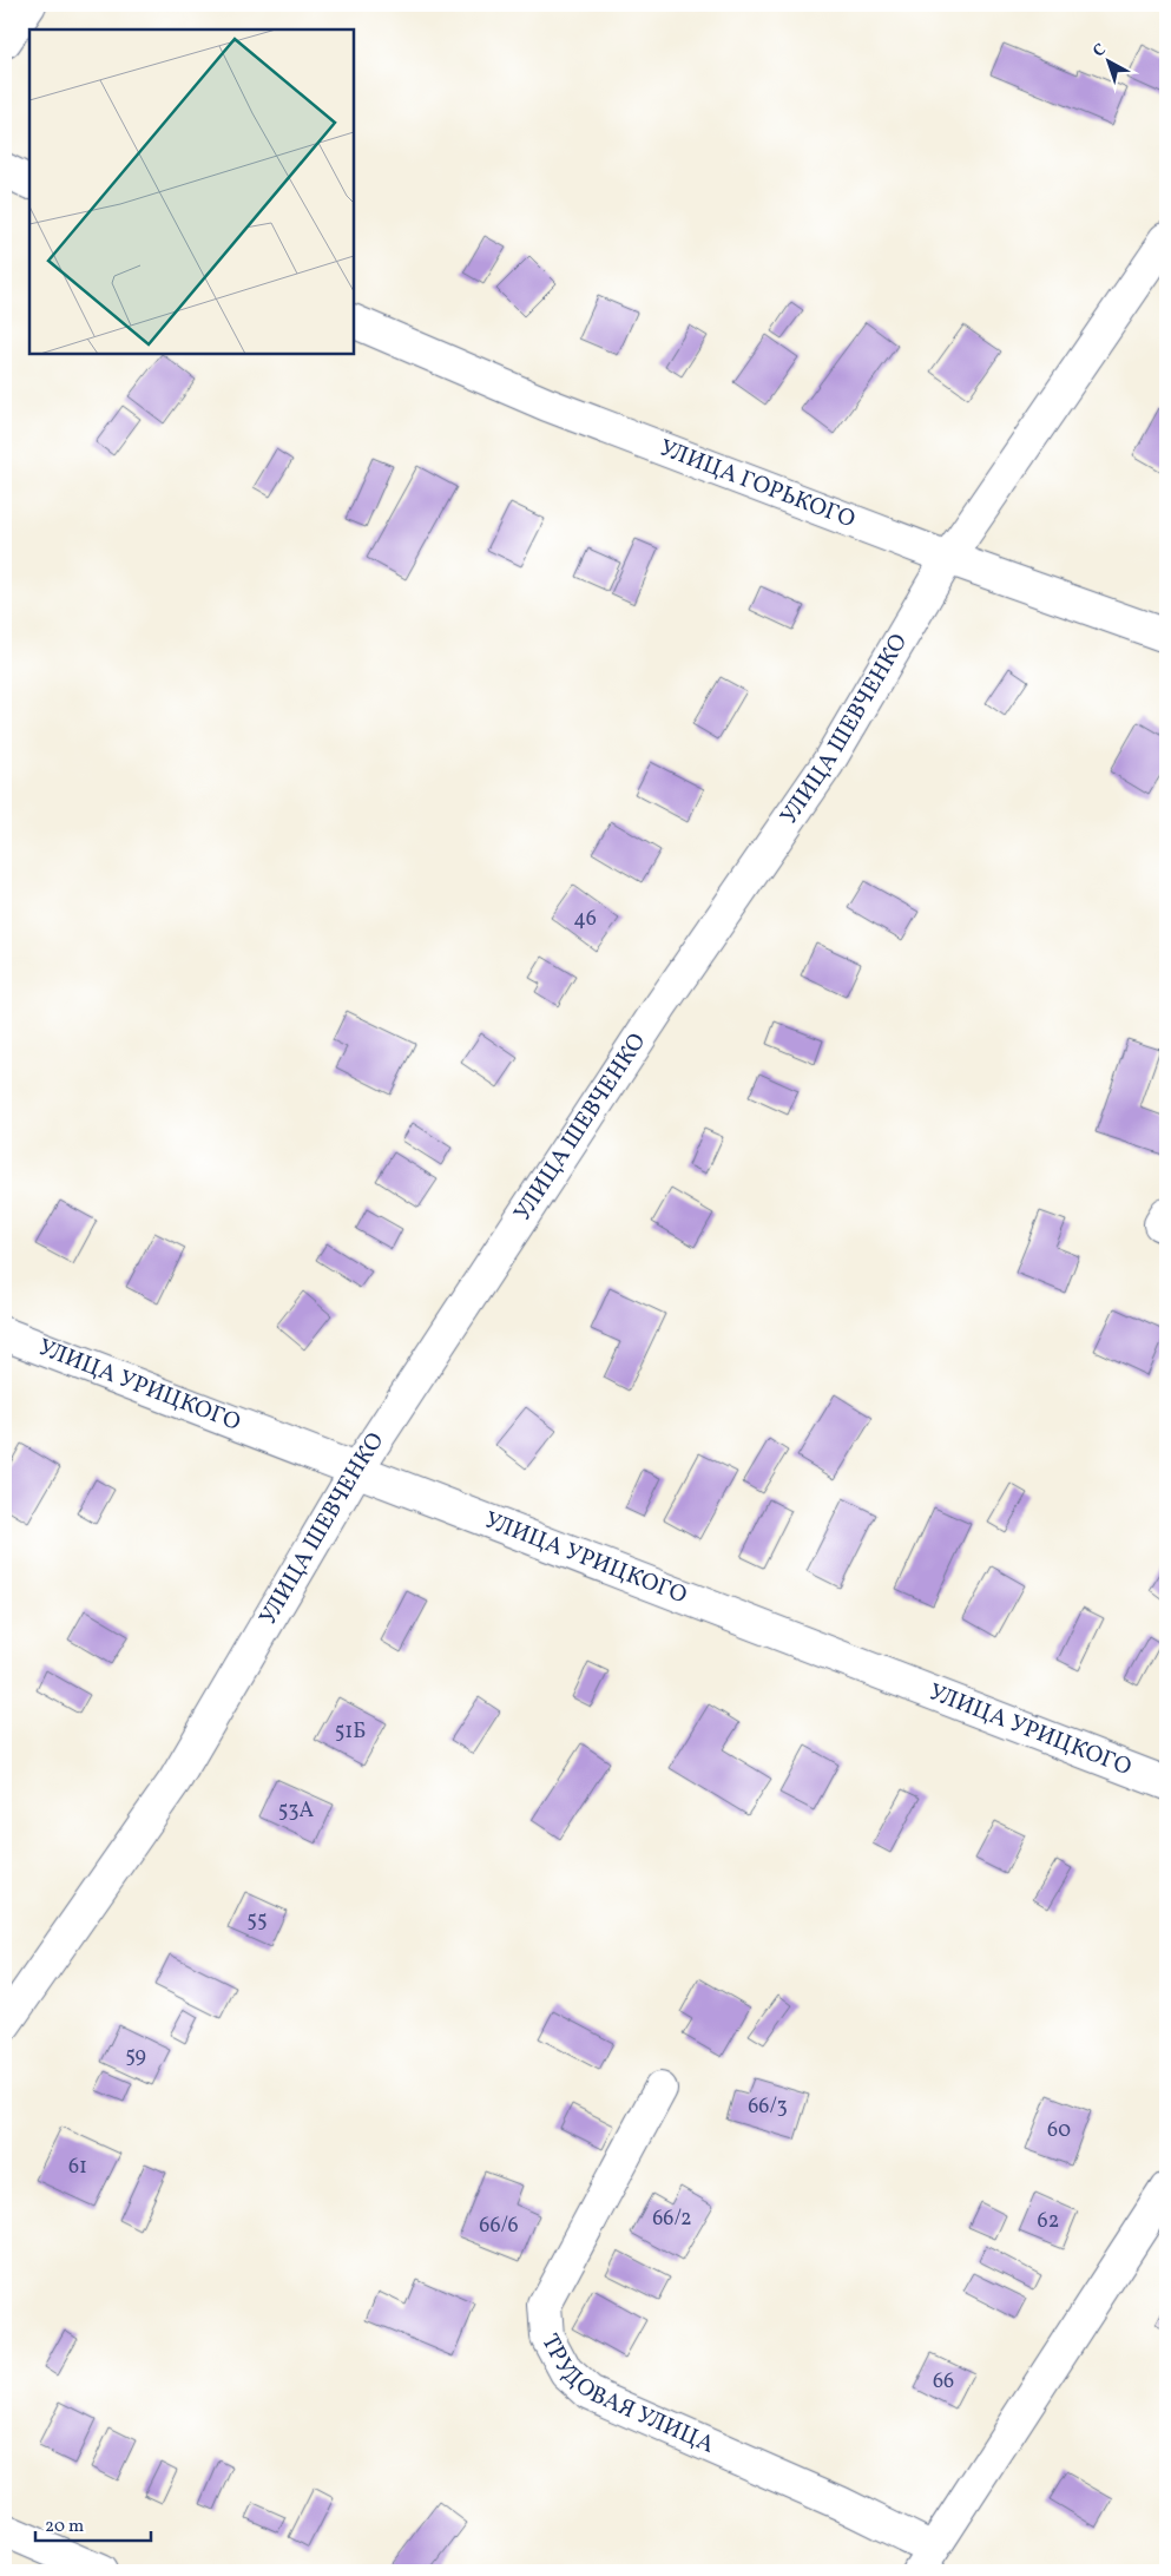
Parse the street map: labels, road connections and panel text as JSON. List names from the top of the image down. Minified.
{"streets":{"street":["УЛИЦА ГОРЬКОГО","УЛИЦА ШЕВЧЕНКО","УЛИЦА УРИЦКОГО","ТРУДОВАЯ УЛИЦА"]},"crossings":[["УЛИЦА ГОРЬКОГО","УЛИЦА ШЕВЧЕНКО"],["УЛИЦА ШЕВЧЕНКО","УЛИЦА УРИЦКОГО"]],"house_numbers":["46","51Б","53А","55","59","66/3","60","61","66/2","62","66/6","66"],"scale_bar":"20 m","north":"top left"}
